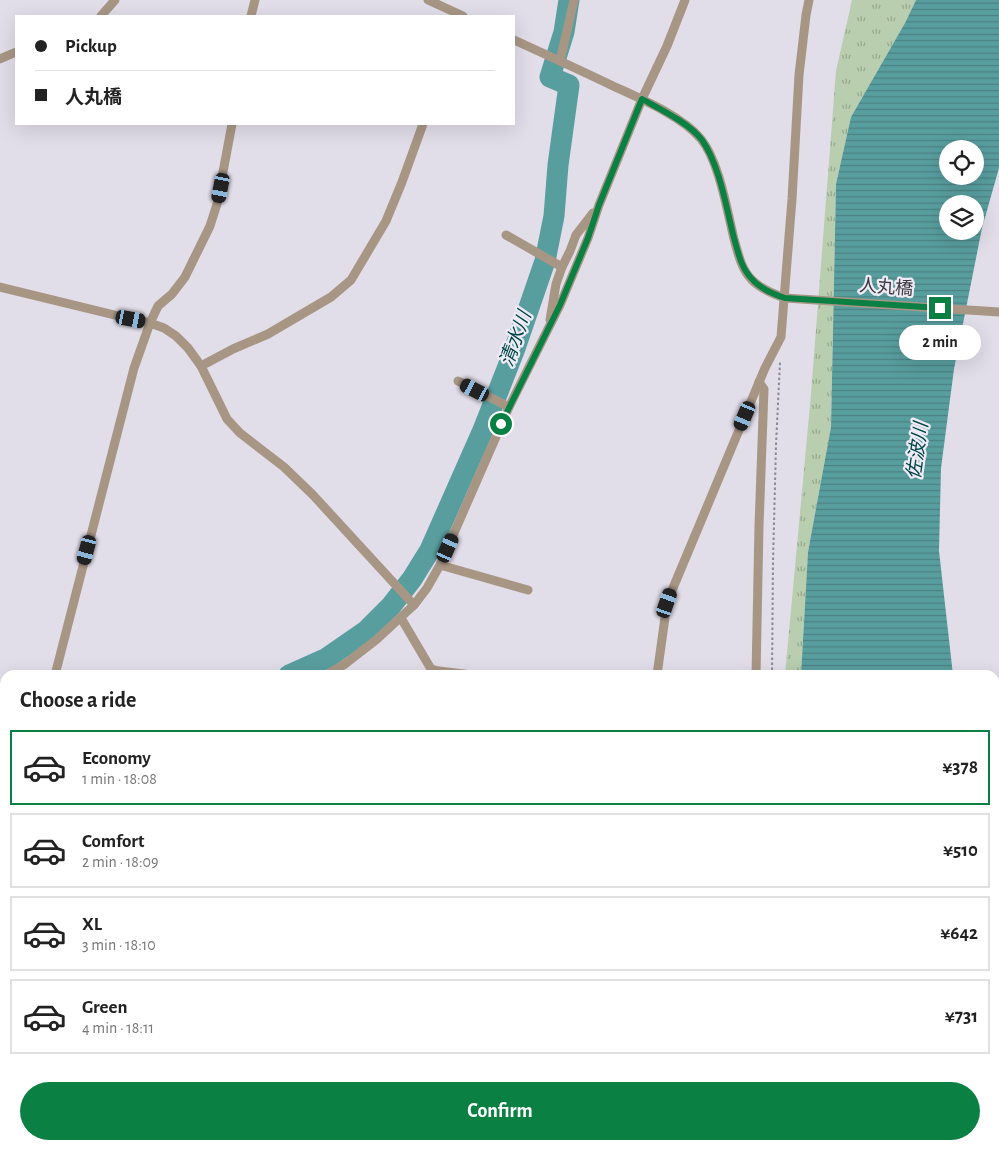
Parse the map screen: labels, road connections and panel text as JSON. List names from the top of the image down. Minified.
{"streets":{"street":["人丸橋"]},"water":["清水川","佐波川"],"page":{"banner":["Pickup","人丸橋"],"bubble":"2 min","heading":"Choose a ride","list":[{"name":"Economy","note":"1 min · 18:08","value":"¥378"},{"name":"Comfort","note":"2 min · 18:09","value":"¥510"},{"name":"XL","note":"3 min · 18:10","value":"¥642"},{"name":"Green","note":"4 min · 18:11","value":"¥731"}],"buttons":"Confirm"}}
